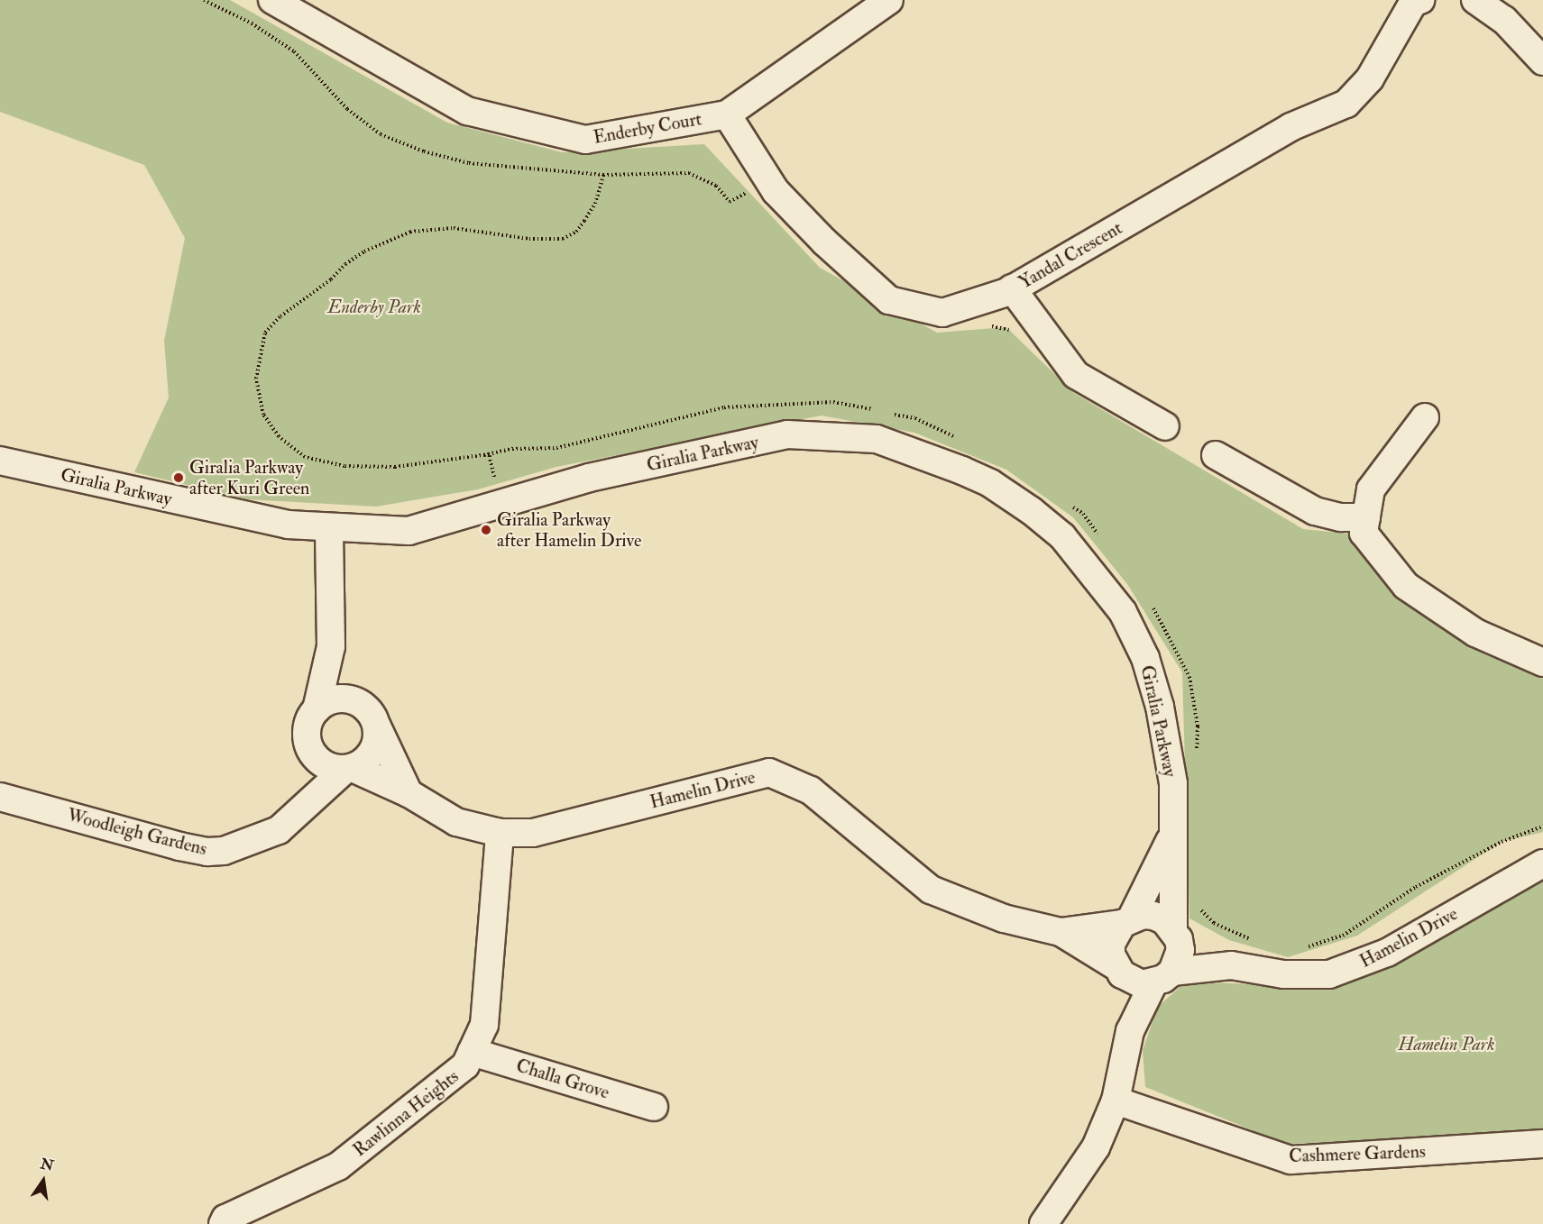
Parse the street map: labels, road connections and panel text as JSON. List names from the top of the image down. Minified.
{"streets":{"street":["Enderby Court","Yandal Crescent","Giralia Parkway","Hamelin Drive","Woodleigh Gardens","Challa Grove","Rawlinna Heights","Cashmere Gardens"]},"crossings":[["Enderby Court","Yandal Crescent"],["Giralia Parkway","Hamelin Drive"],["Hamelin Drive","Woodleigh Gardens"],["Hamelin Drive","Rawlinna Heights"],["Challa Grove","Rawlinna Heights"]],"parks":["Enderby Park","Hamelin Park"],"places":["Giralia Parkway after Kuri Green","Giralia Parkway after Hamelin Drive"],"north":"top"}
